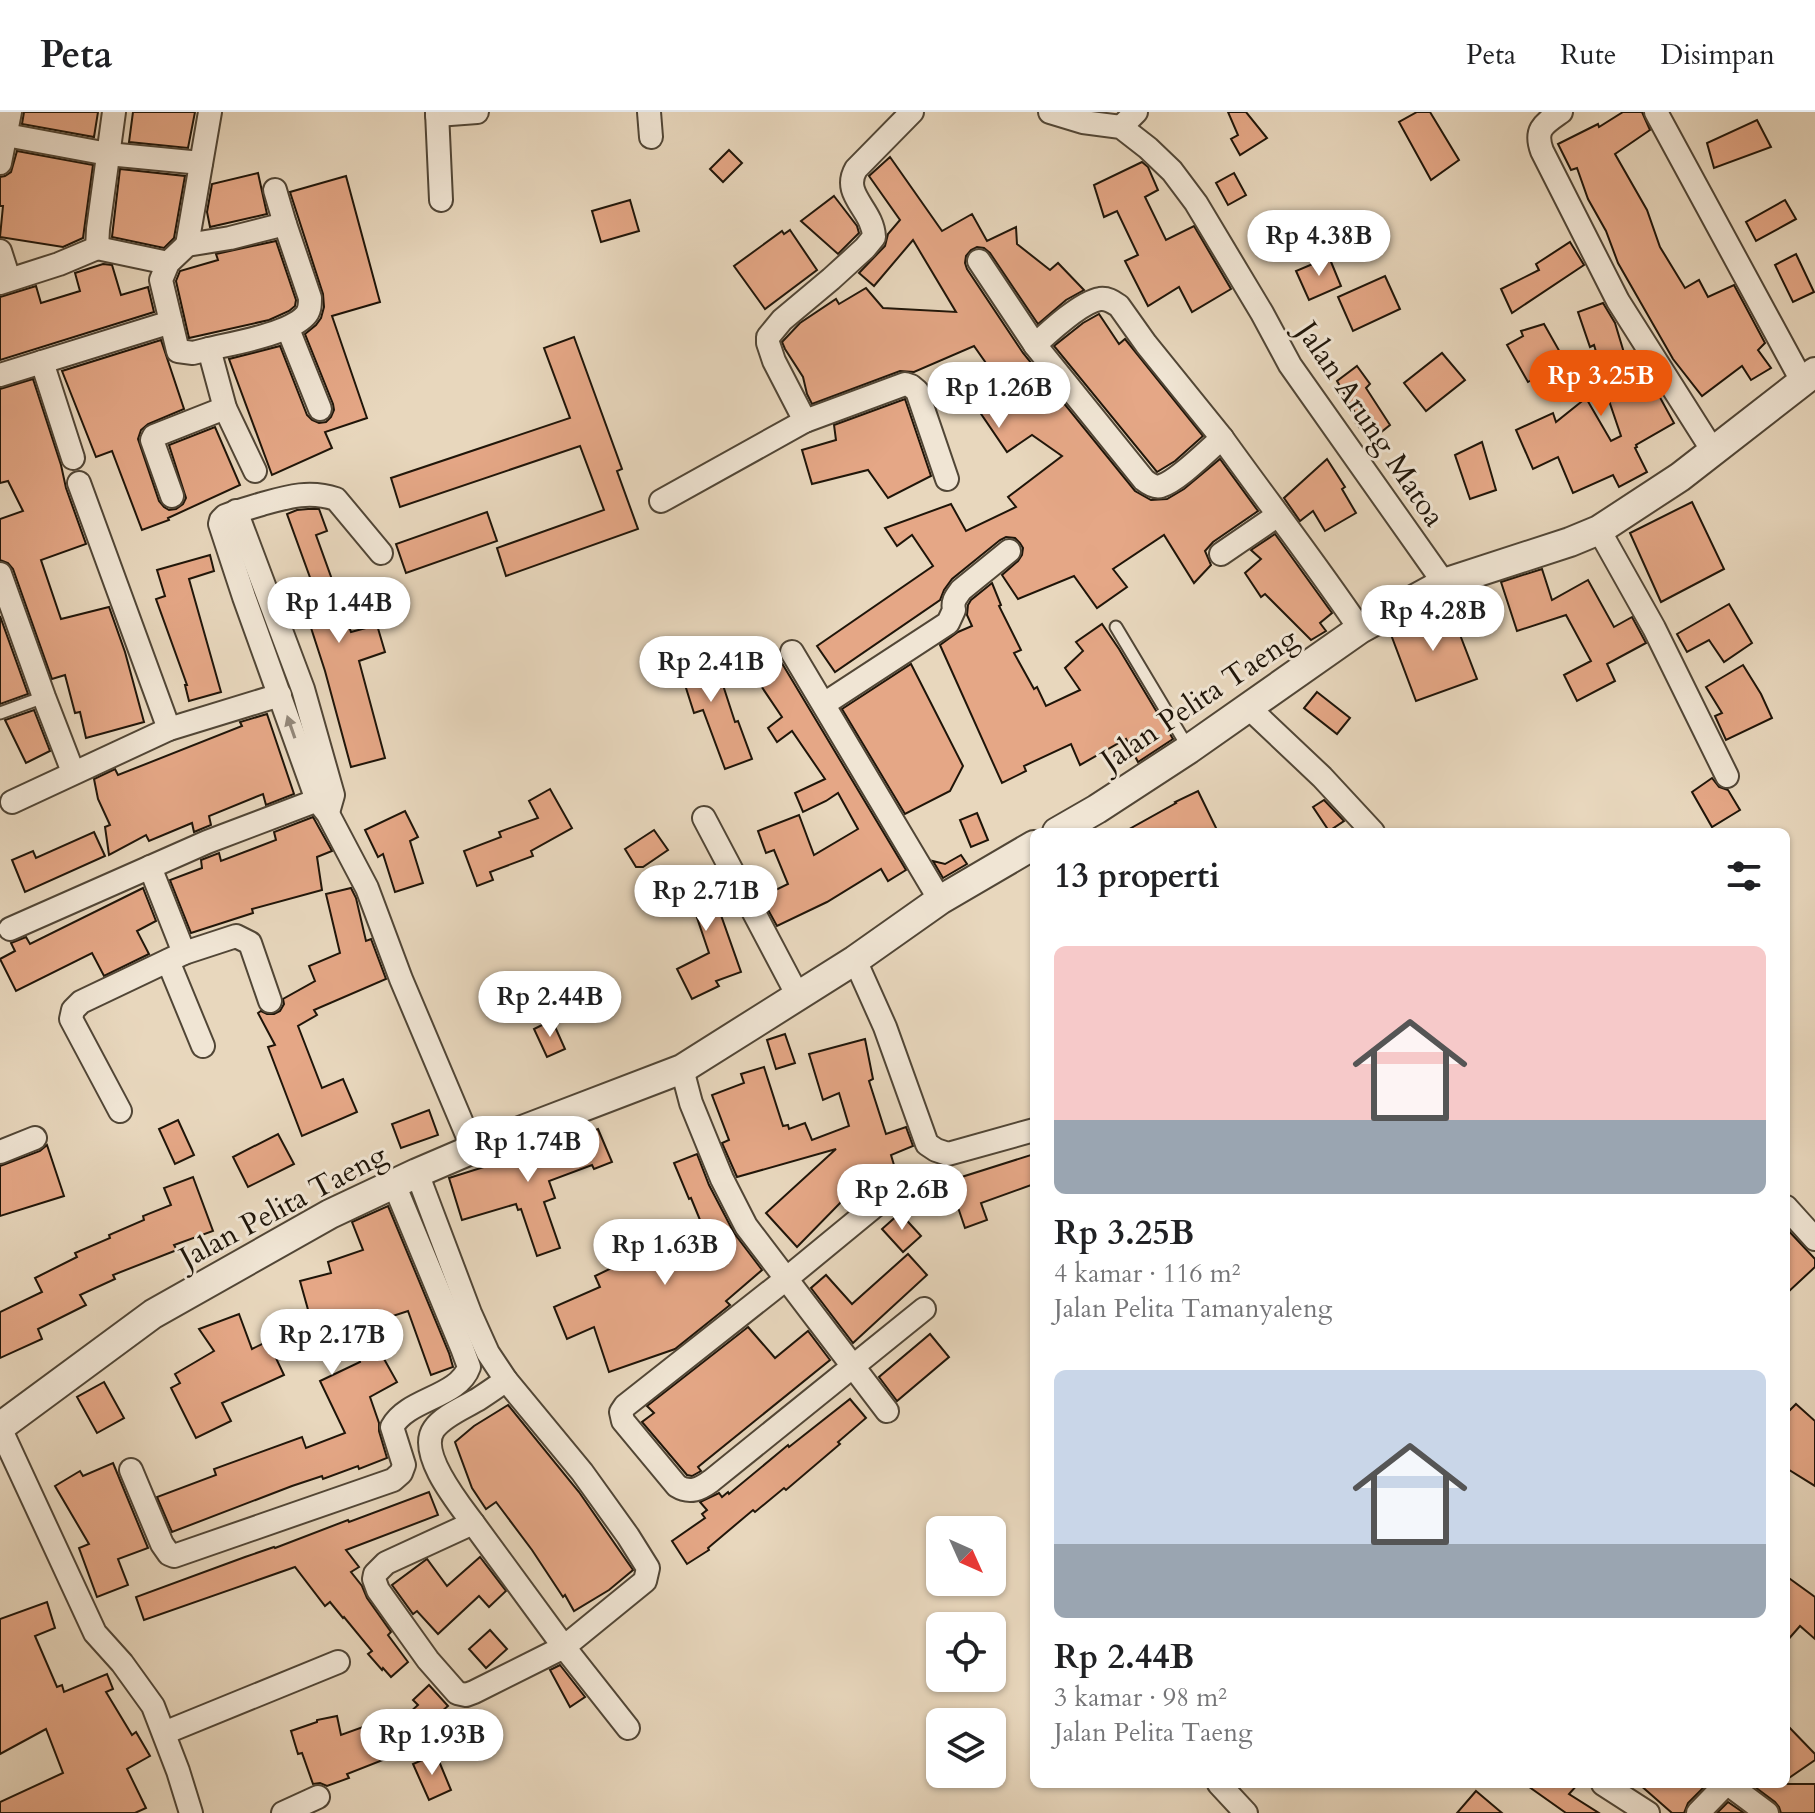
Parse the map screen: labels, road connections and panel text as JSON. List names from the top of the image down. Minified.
{"streets":{"street":["Jalan Arung Matoa","Jalan Pelita Taeng"]},"crossings":[["Jalan Arung Matoa","Jalan Pelita Taeng"]],"north":"bottom right","page":{"header":"Peta","nav":["Peta","Rute","Disimpan"],"price":["Rp 4.38B","Rp 3.25B","Rp 1.26B","Rp 1.44B","Rp 4.28B","Rp 2.41B","Rp 2.71B","Rp 2.44B","Rp 1.74B","Rp 2.6B","Rp 1.63B","Rp 2.17B","Rp 1.93B"],"heading":"13 properti","list":[{"name":"Rp 3.25B","note":"4 kamar · 116 m² · Jalan Pelita Tamanyaleng"},{"name":"Rp 2.44B","note":"3 kamar · 98 m² · Jalan Pelita Taeng"}]}}
